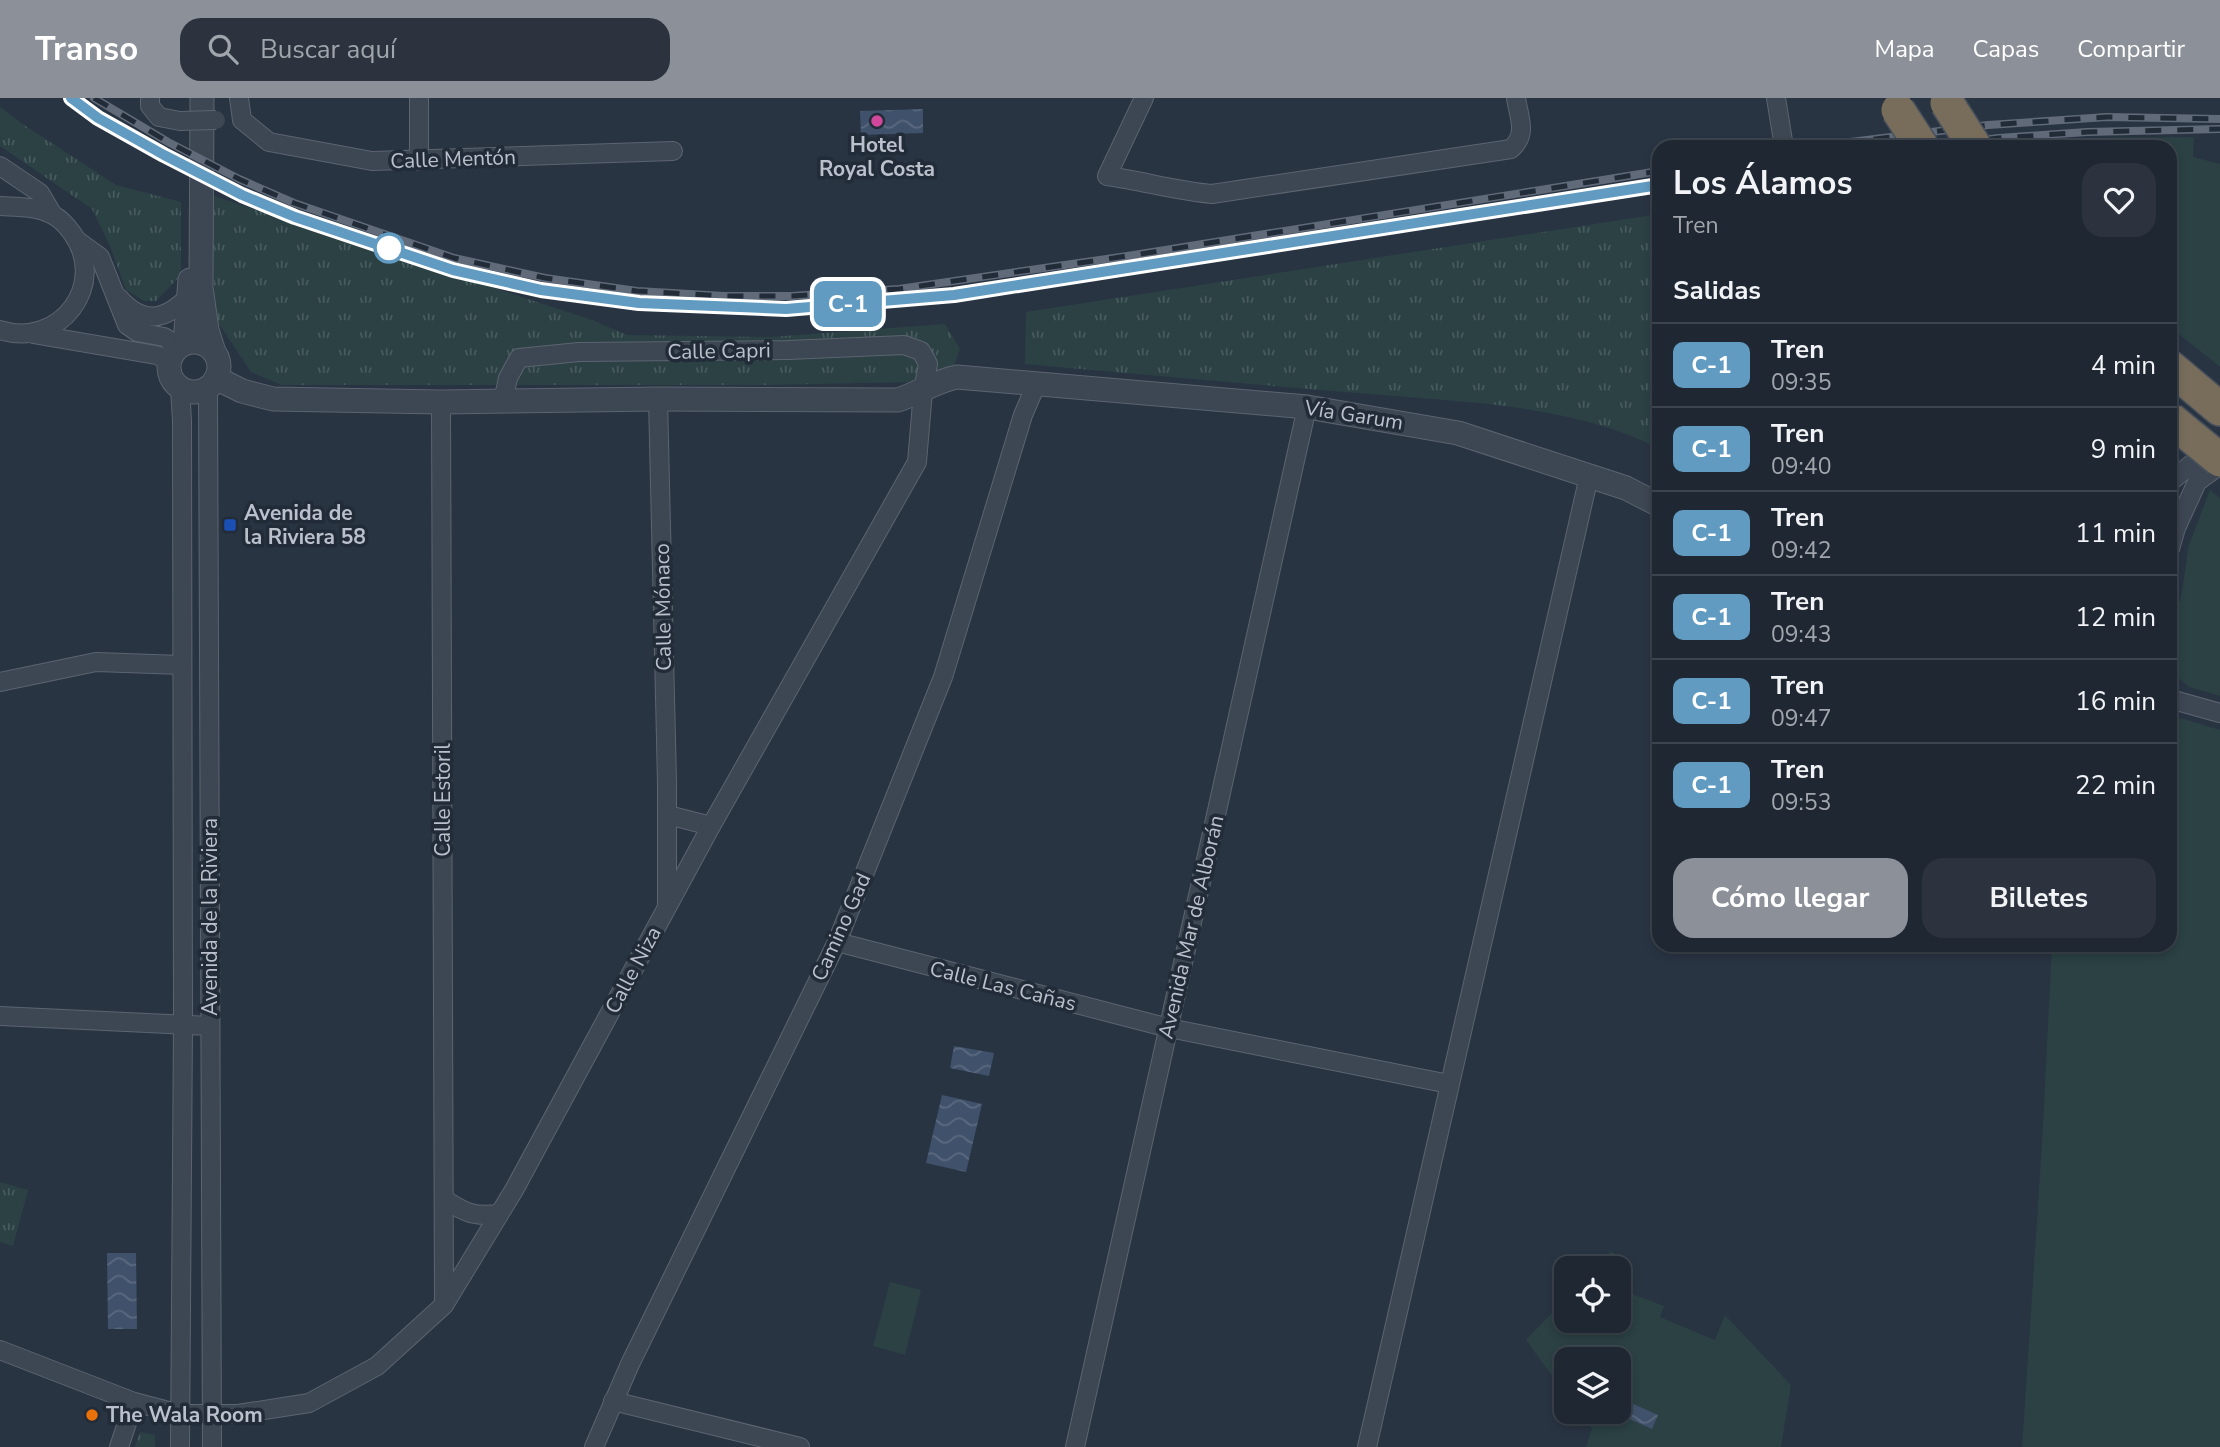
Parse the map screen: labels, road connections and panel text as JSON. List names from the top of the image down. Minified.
{"streets":{"street":["Calle Mentón","Calle Capri","Vía Garum","Calle Mónaco","Calle Estoril","Avenida de la Riviera","Camino Gad","Avenida Mar de Alborán","Calle Niza","Calle Las Cañas"]},"crossings":[["Calle Capri","Calle Niza"],["Vía Garum","Camino Gad"],["Vía Garum","Avenida Mar de Alborán"],["Calle Mónaco","Calle Niza"],["Calle Estoril","Calle Niza"],["Avenida de la Riviera","Calle Niza"],["Camino Gad","Calle Las Cañas"],["Avenida Mar de Alborán","Calle Las Cañas"]],"places":{"other":["Hotel Royal Costa","The Wala Room"],"transit":["Avenida de la Riviera 58"]},"page":{"header":"Transo","search":"Buscar aquí","nav":["Mapa","Capas","Compartir"],"on_map":"C-1","heading":[["Los Álamos","Tren"],"Salidas"],"list":[{"mark":"C-1","name":"Tren","note":"09:35","value":"4 min"},{"mark":"C-1","name":"Tren","note":"09:40","value":"9 min"},{"mark":"C-1","name":"Tren","note":"09:42","value":"11 min"},{"mark":"C-1","name":"Tren","note":"09:43","value":"12 min"},{"mark":"C-1","name":"Tren","note":"09:47","value":"16 min"},{"mark":"C-1","name":"Tren","note":"09:53","value":"22 min"}],"buttons":["Cómo llegar","Billetes"]}}
